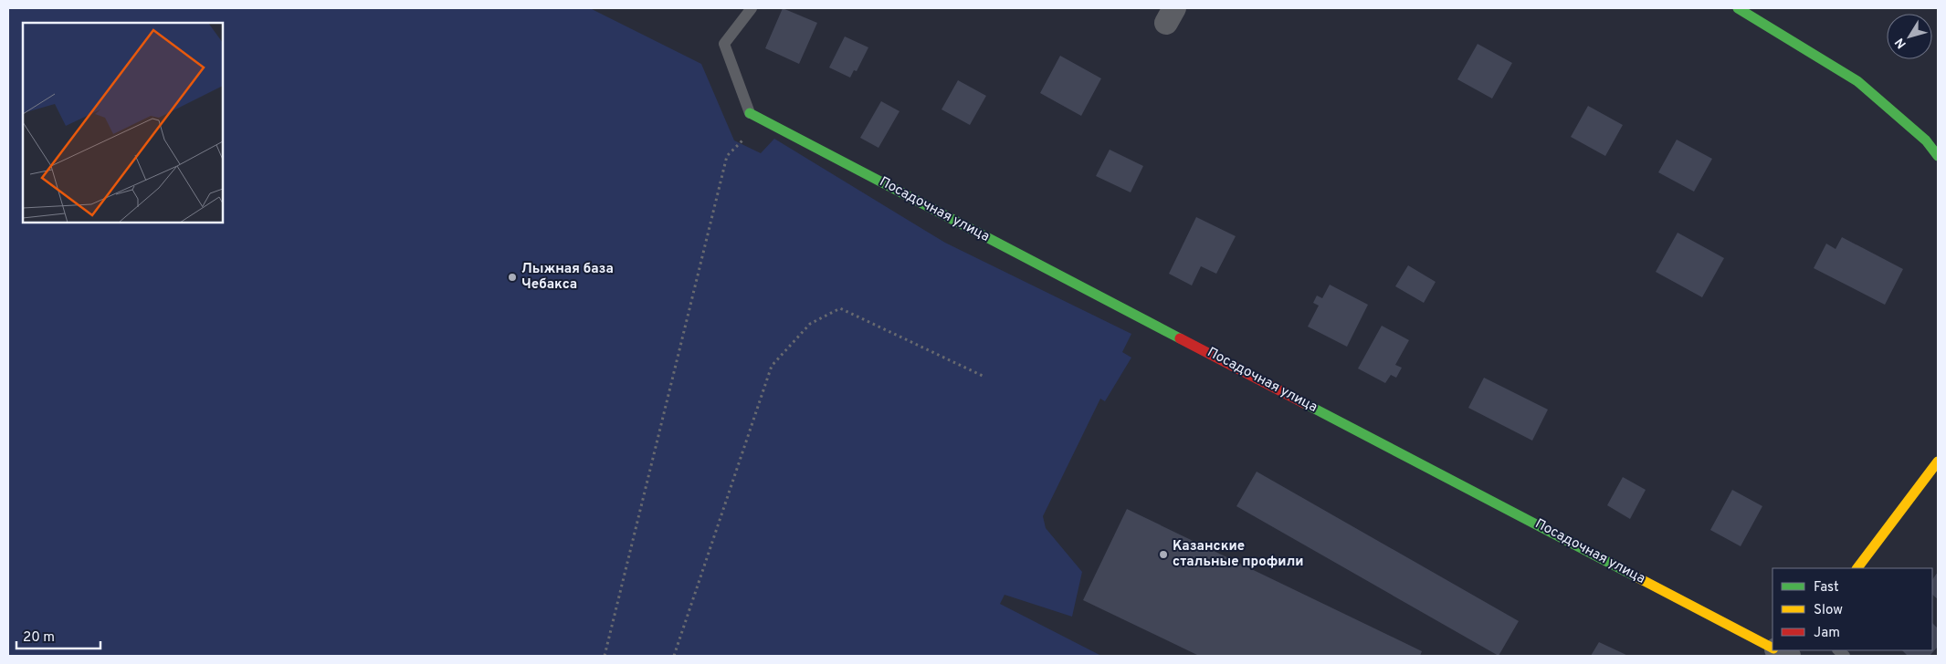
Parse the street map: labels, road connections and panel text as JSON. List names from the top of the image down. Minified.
{"streets":{"street":["Посадочная улица"]},"places":["Лыжная база Чебакса","Казанские стальные профили"],"legend":["Fast","Slow","Jam"],"scale_bar":"20 m","north":"bottom left"}
